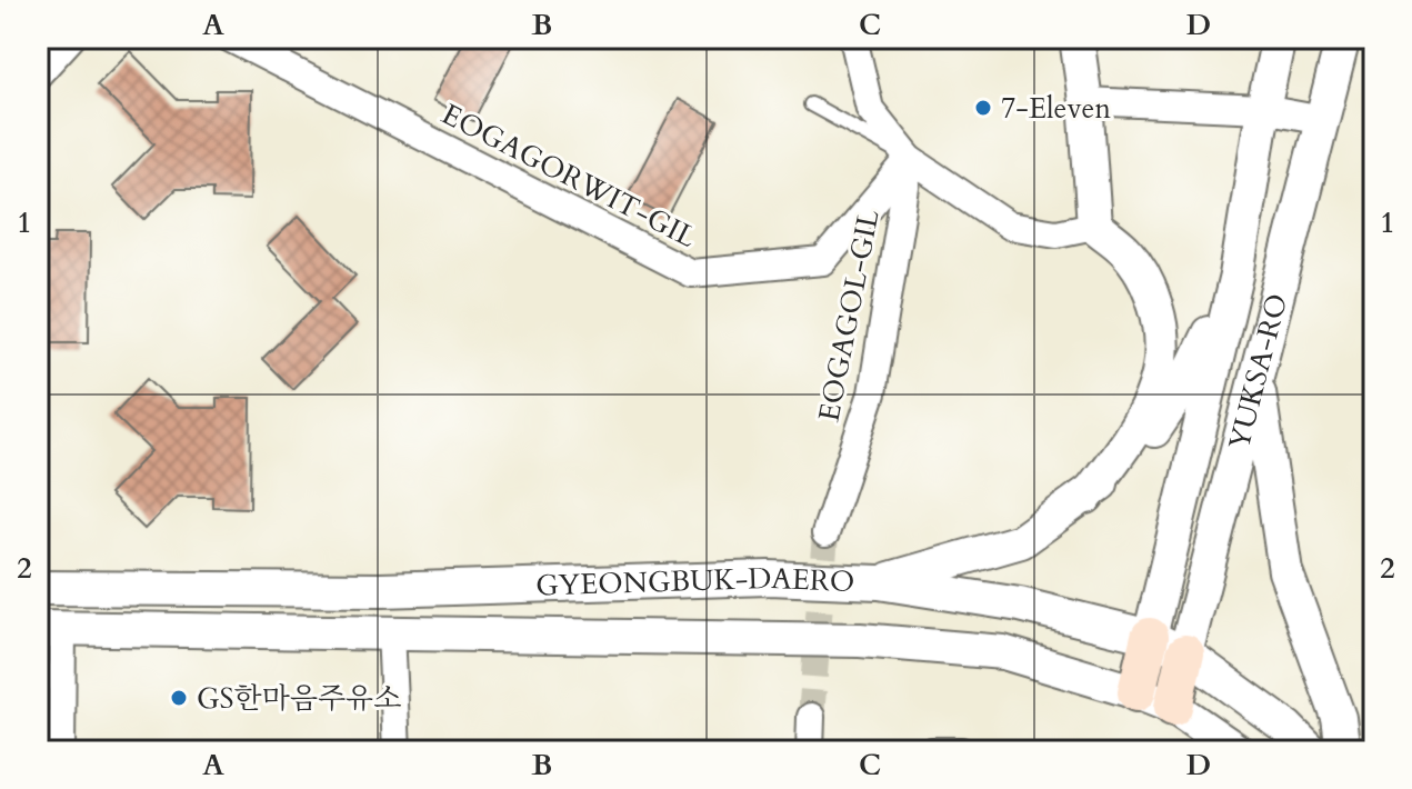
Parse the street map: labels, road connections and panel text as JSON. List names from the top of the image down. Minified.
{"streets":{"main road":["YUKSA-RO"],"street":["EOGAGORWIT-GIL","EOGAGOL-GIL","GYEONGBUK-DAERO"]},"crossings":[["EOGAGORWIT-GIL","EOGAGOL-GIL"],["YUKSA-RO","GYEONGBUK-DAERO"]],"places":["7-Eleven","GS한마음주유소"],"grid":{"columns":["A","B","C","D"],"rows":["1","2"]}}
